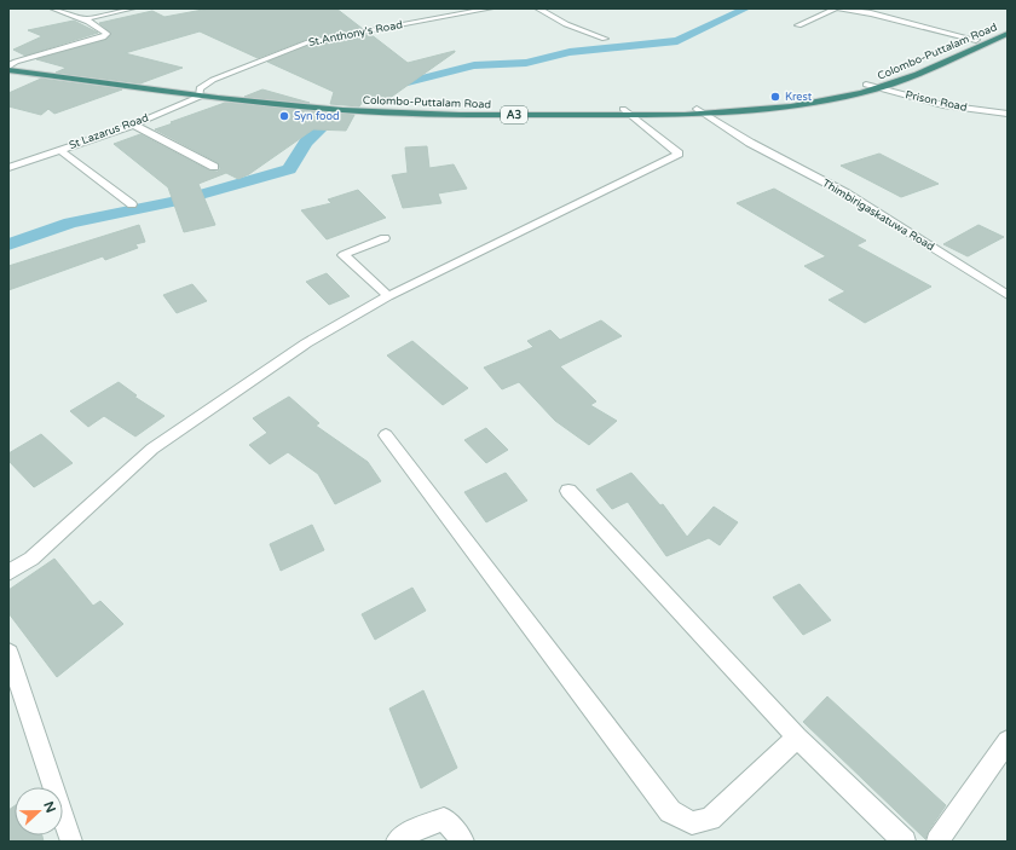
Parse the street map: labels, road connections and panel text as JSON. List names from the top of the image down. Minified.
{"streets":{"highway":["Colombo-Puttalam Road","A3"],"street":["St.Anthony's Road","Prison Road","St Lazarus Road","Thimbirigaskatuwa Road"]},"crossings":[["St.Anthony's Road","Colombo-Puttalam Road"],["St.Anthony's Road","St Lazarus Road"],["Colombo-Puttalam Road","Prison Road"],["Colombo-Puttalam Road","St Lazarus Road"],["Colombo-Puttalam Road","Thimbirigaskatuwa Road"]],"places":["Krest","Syn food"],"north":"right"}
